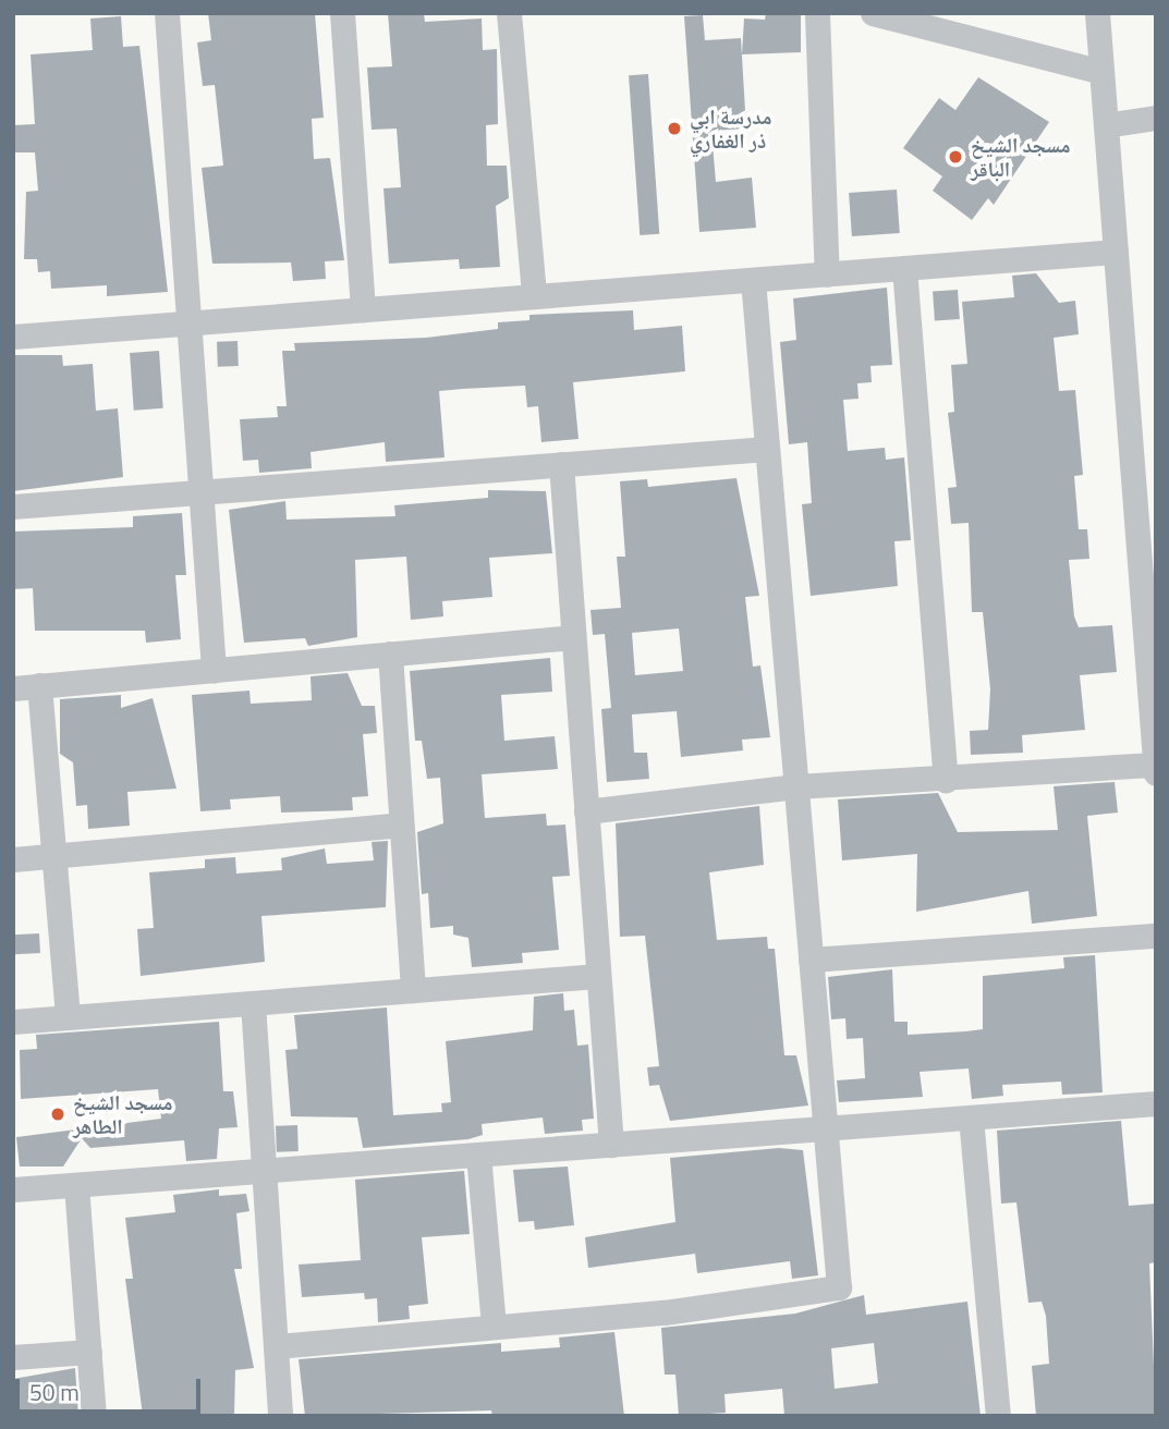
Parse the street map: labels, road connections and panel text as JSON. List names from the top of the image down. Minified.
{"places":["مدرسة ابي ذر الغفاري","مسجد الشيخ الباقر","مسجد الشيخ الطاهر"],"scale_bar":"50 m"}
